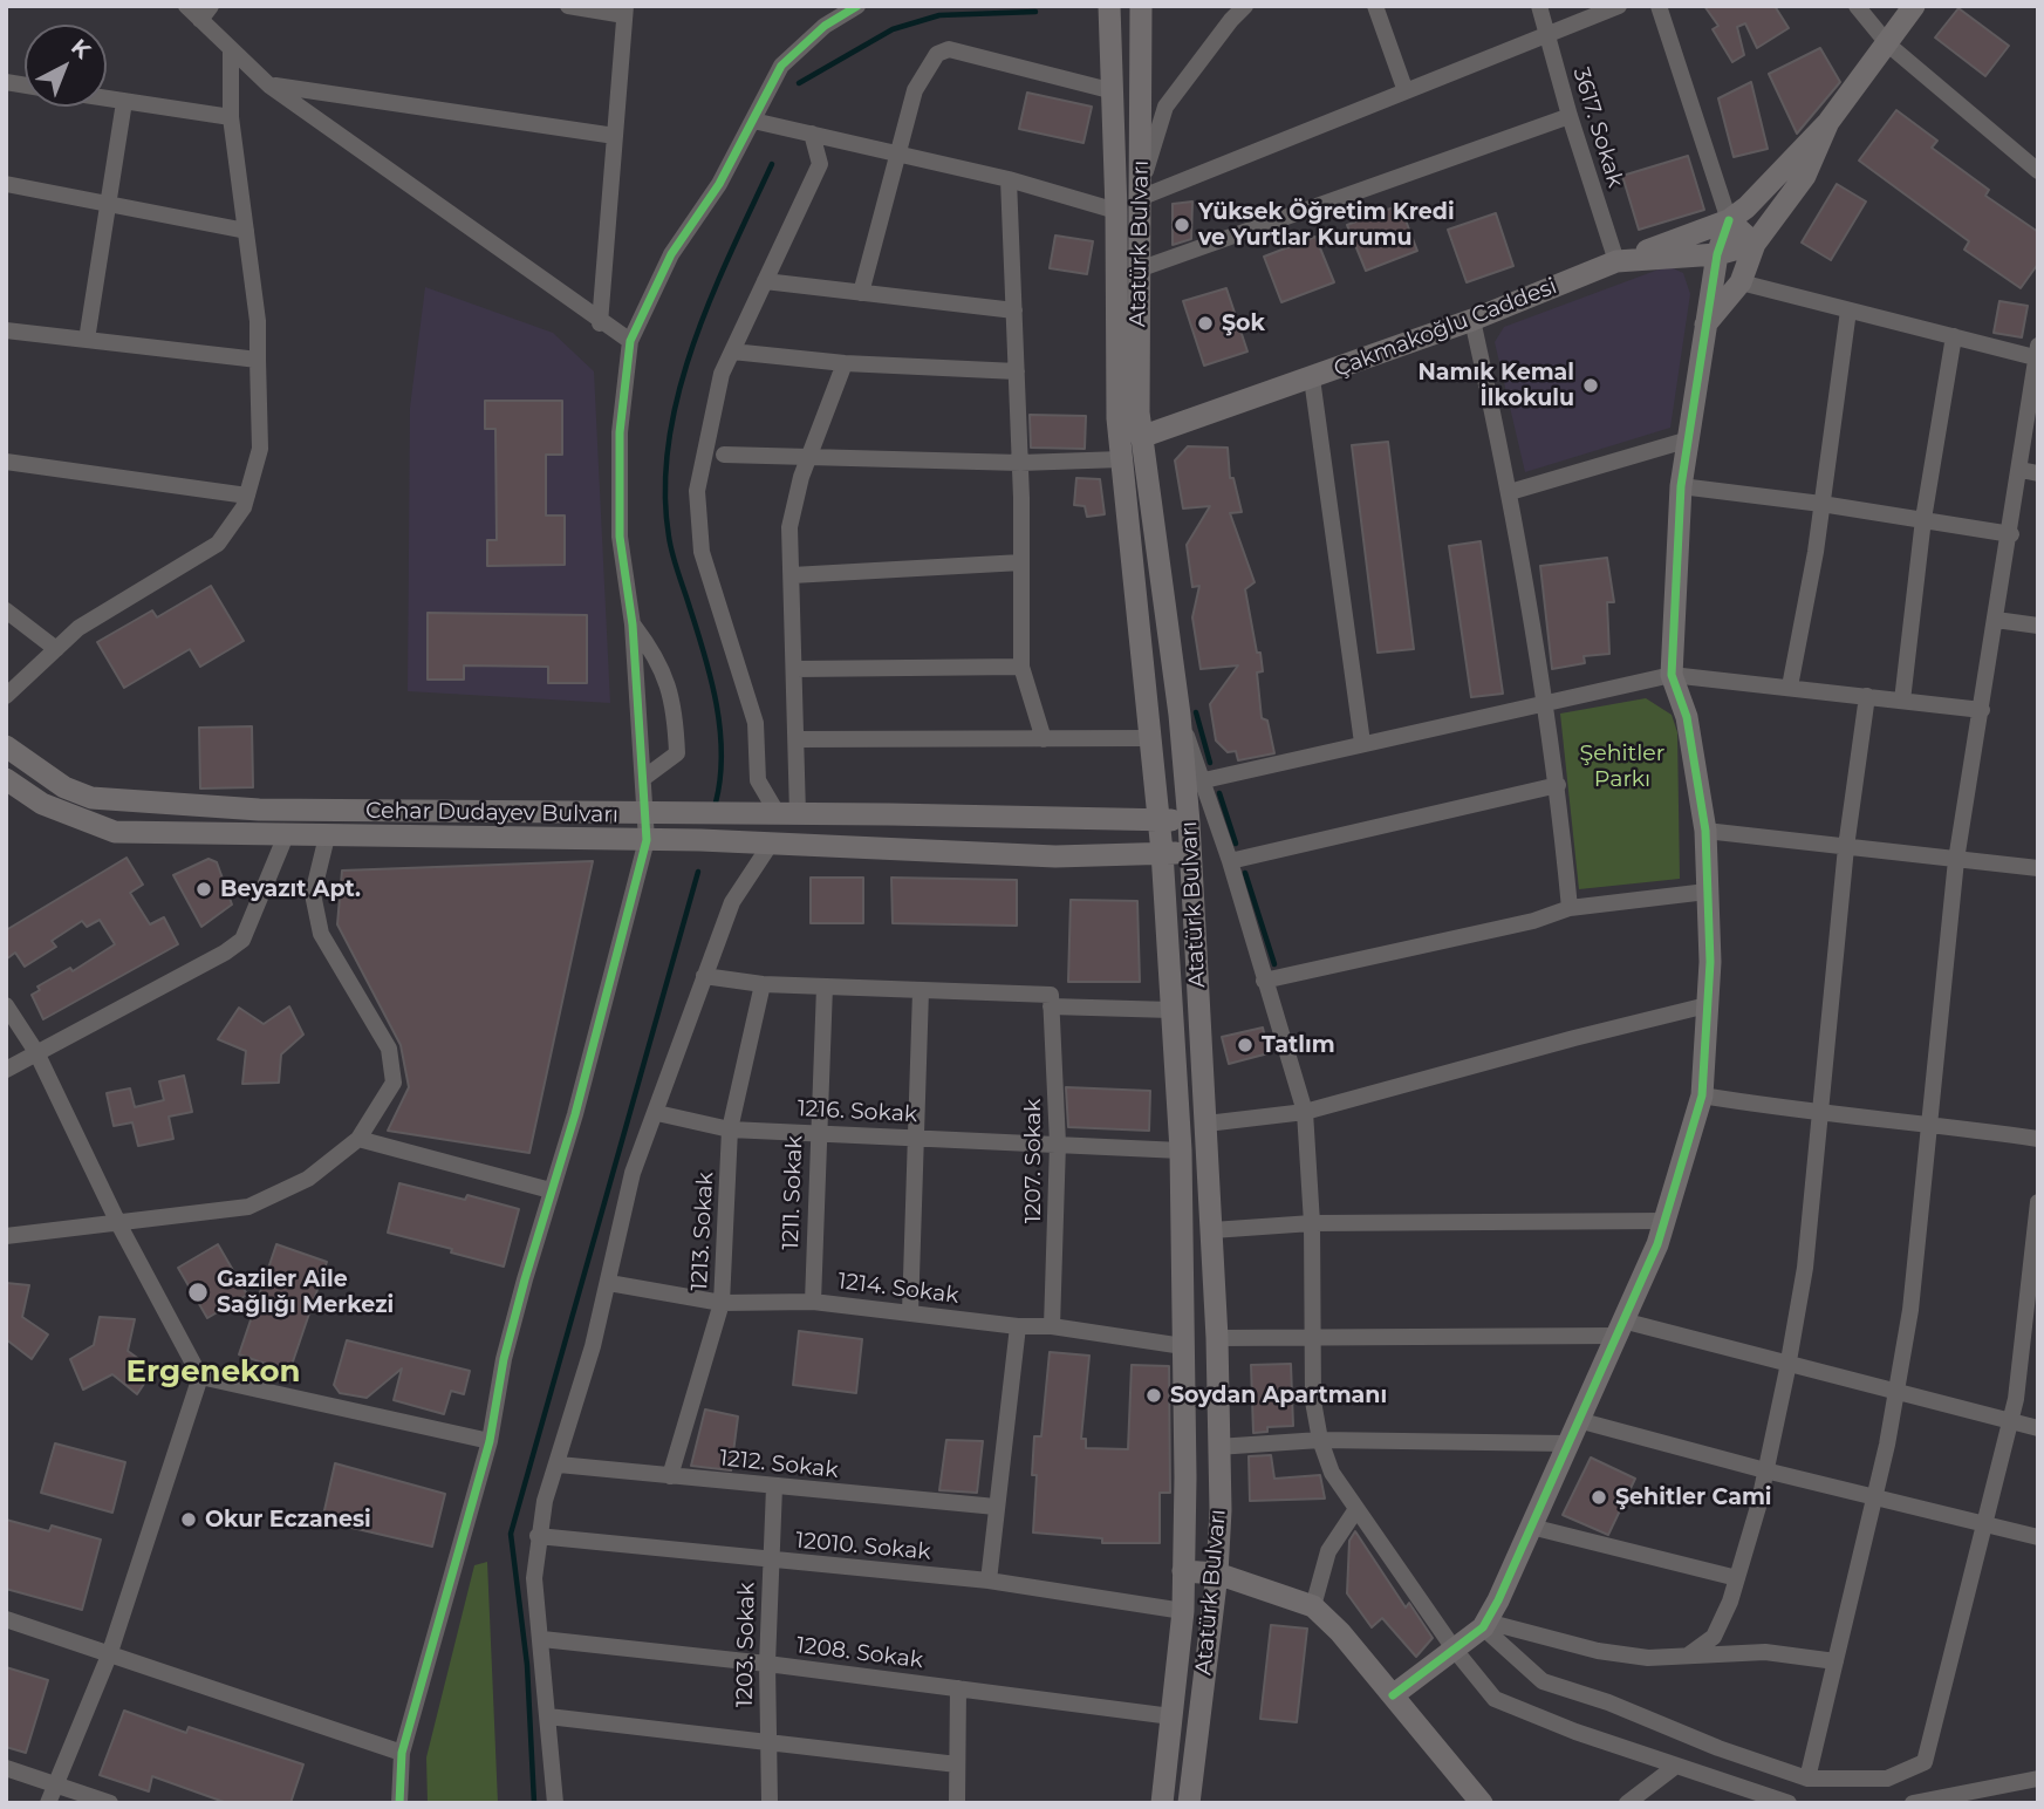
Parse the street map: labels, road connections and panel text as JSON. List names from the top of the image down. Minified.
{"streets":{"street":["3617. Sokak","Atatürk Bulvarı","Çakmakoğlu Caddesi","Cehar Dudayev Bulvarı","1216. Sokak","1207. Sokak","1211. Sokak","1213. Sokak","1214. Sokak","1212. Sokak","12010. Sokak","1203. Sokak","1208. Sokak"]},"crossings":[["3617. Sokak","Çakmakoğlu Caddesi"],["Atatürk Bulvarı","Çakmakoğlu Caddesi"],["Atatürk Bulvarı","Cehar Dudayev Bulvarı"],["Atatürk Bulvarı","1216. Sokak"],["Atatürk Bulvarı","1214. Sokak"],["Atatürk Bulvarı","12010. Sokak"],["Atatürk Bulvarı","1208. Sokak"],["1216. Sokak","1207. Sokak"],["1216. Sokak","1211. Sokak"],["1216. Sokak","1213. Sokak"],["1207. Sokak","1214. Sokak"],["1211. Sokak","1214. Sokak"],["1213. Sokak","1214. Sokak"],["1213. Sokak","1212. Sokak"],["1212. Sokak","1203. Sokak"],["12010. Sokak","1203. Sokak"],["1203. Sokak","1208. Sokak"]],"districts":["Ergenekon"],"parks":["Şehitler Parkı"],"places":["Yüksek Öğretim Kredi ve Yurtlar Kurumu","Şok","Namık Kemal İlkokulu","Beyazıt Apt.","Tatlım","Gaziler Aile Sağlığı Merkezi","Soydan Apartmanı","Şehitler Cami","Okur Eczanesi"],"north":"top right"}
